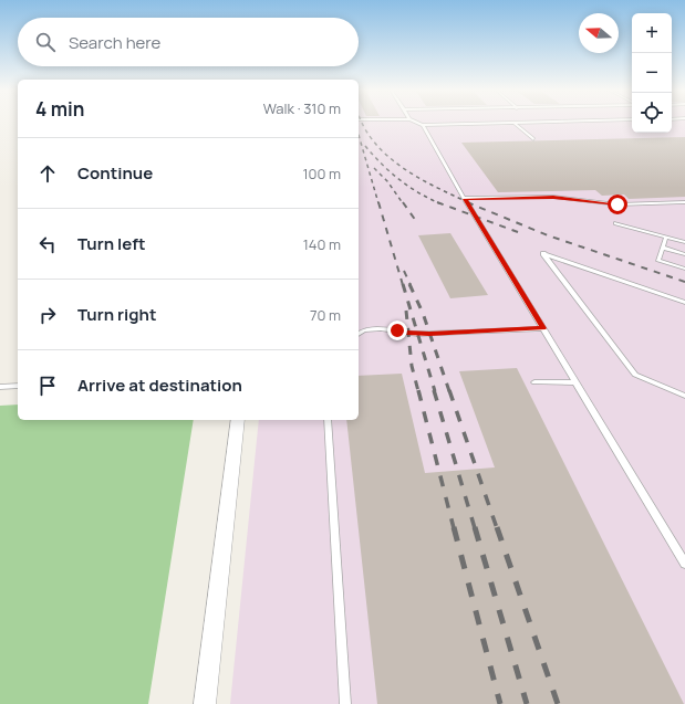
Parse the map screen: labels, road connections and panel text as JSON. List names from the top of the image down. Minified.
{"north":"left","page":{"map_buttons":["+","−"],"search":"Search here","heading":["4 min","Walk · 310 m"],"list":[["Continue","100 m"],["Turn left","140 m"],["Turn right","70 m"],"Arrive at destination"]}}
